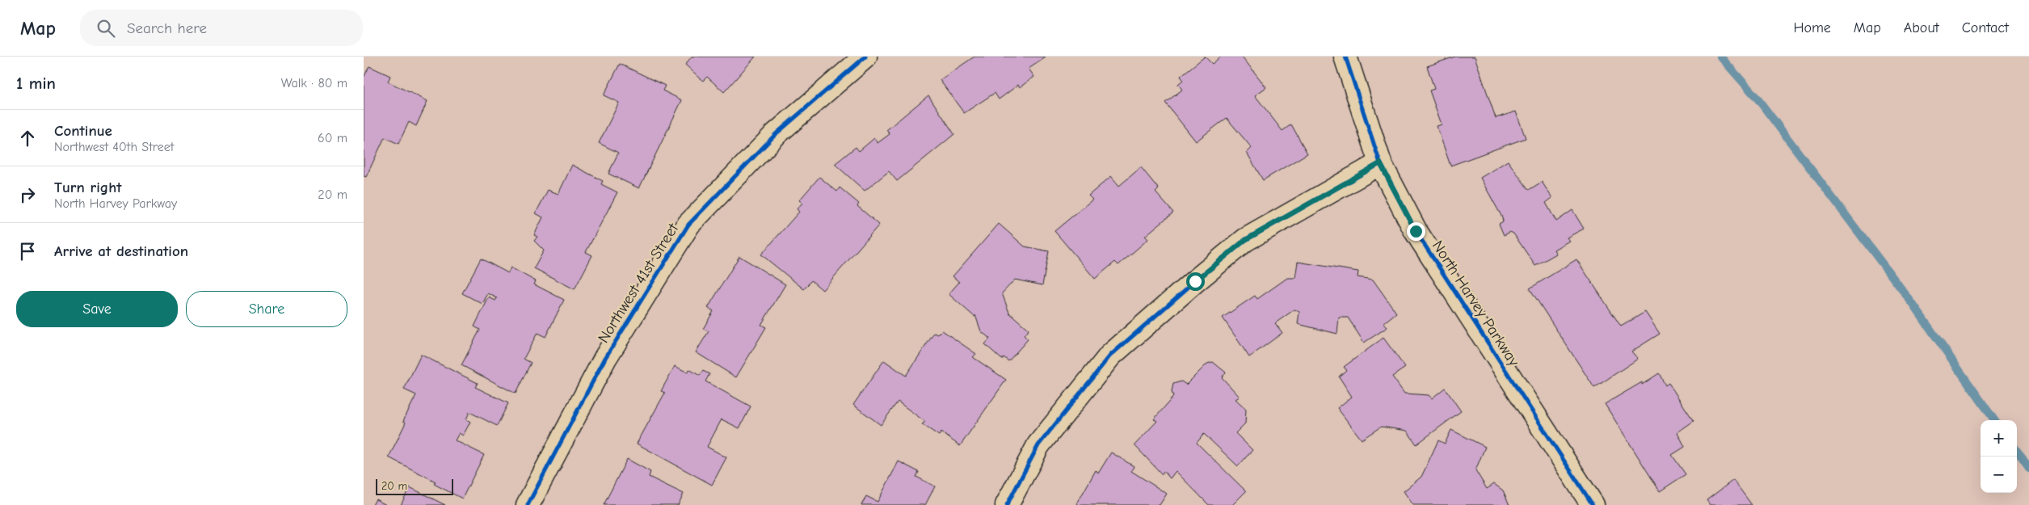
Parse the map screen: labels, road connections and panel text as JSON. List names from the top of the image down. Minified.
{"streets":{"street":["Northwest 41st Street","North Harvey Parkway"]},"scale_bar":"20 m","page":{"header":"Map","search":"Search here","nav":["Home","Map","About","Contact"],"heading":["1 min","Walk · 80 m"],"list":[["Continue","Northwest 40th Street","60 m"],["Turn right","North Harvey Parkway","20 m"],"Arrive at destination"],"buttons":["Save","Share"],"map_buttons":["+","−"],"scale":"20 m"}}
